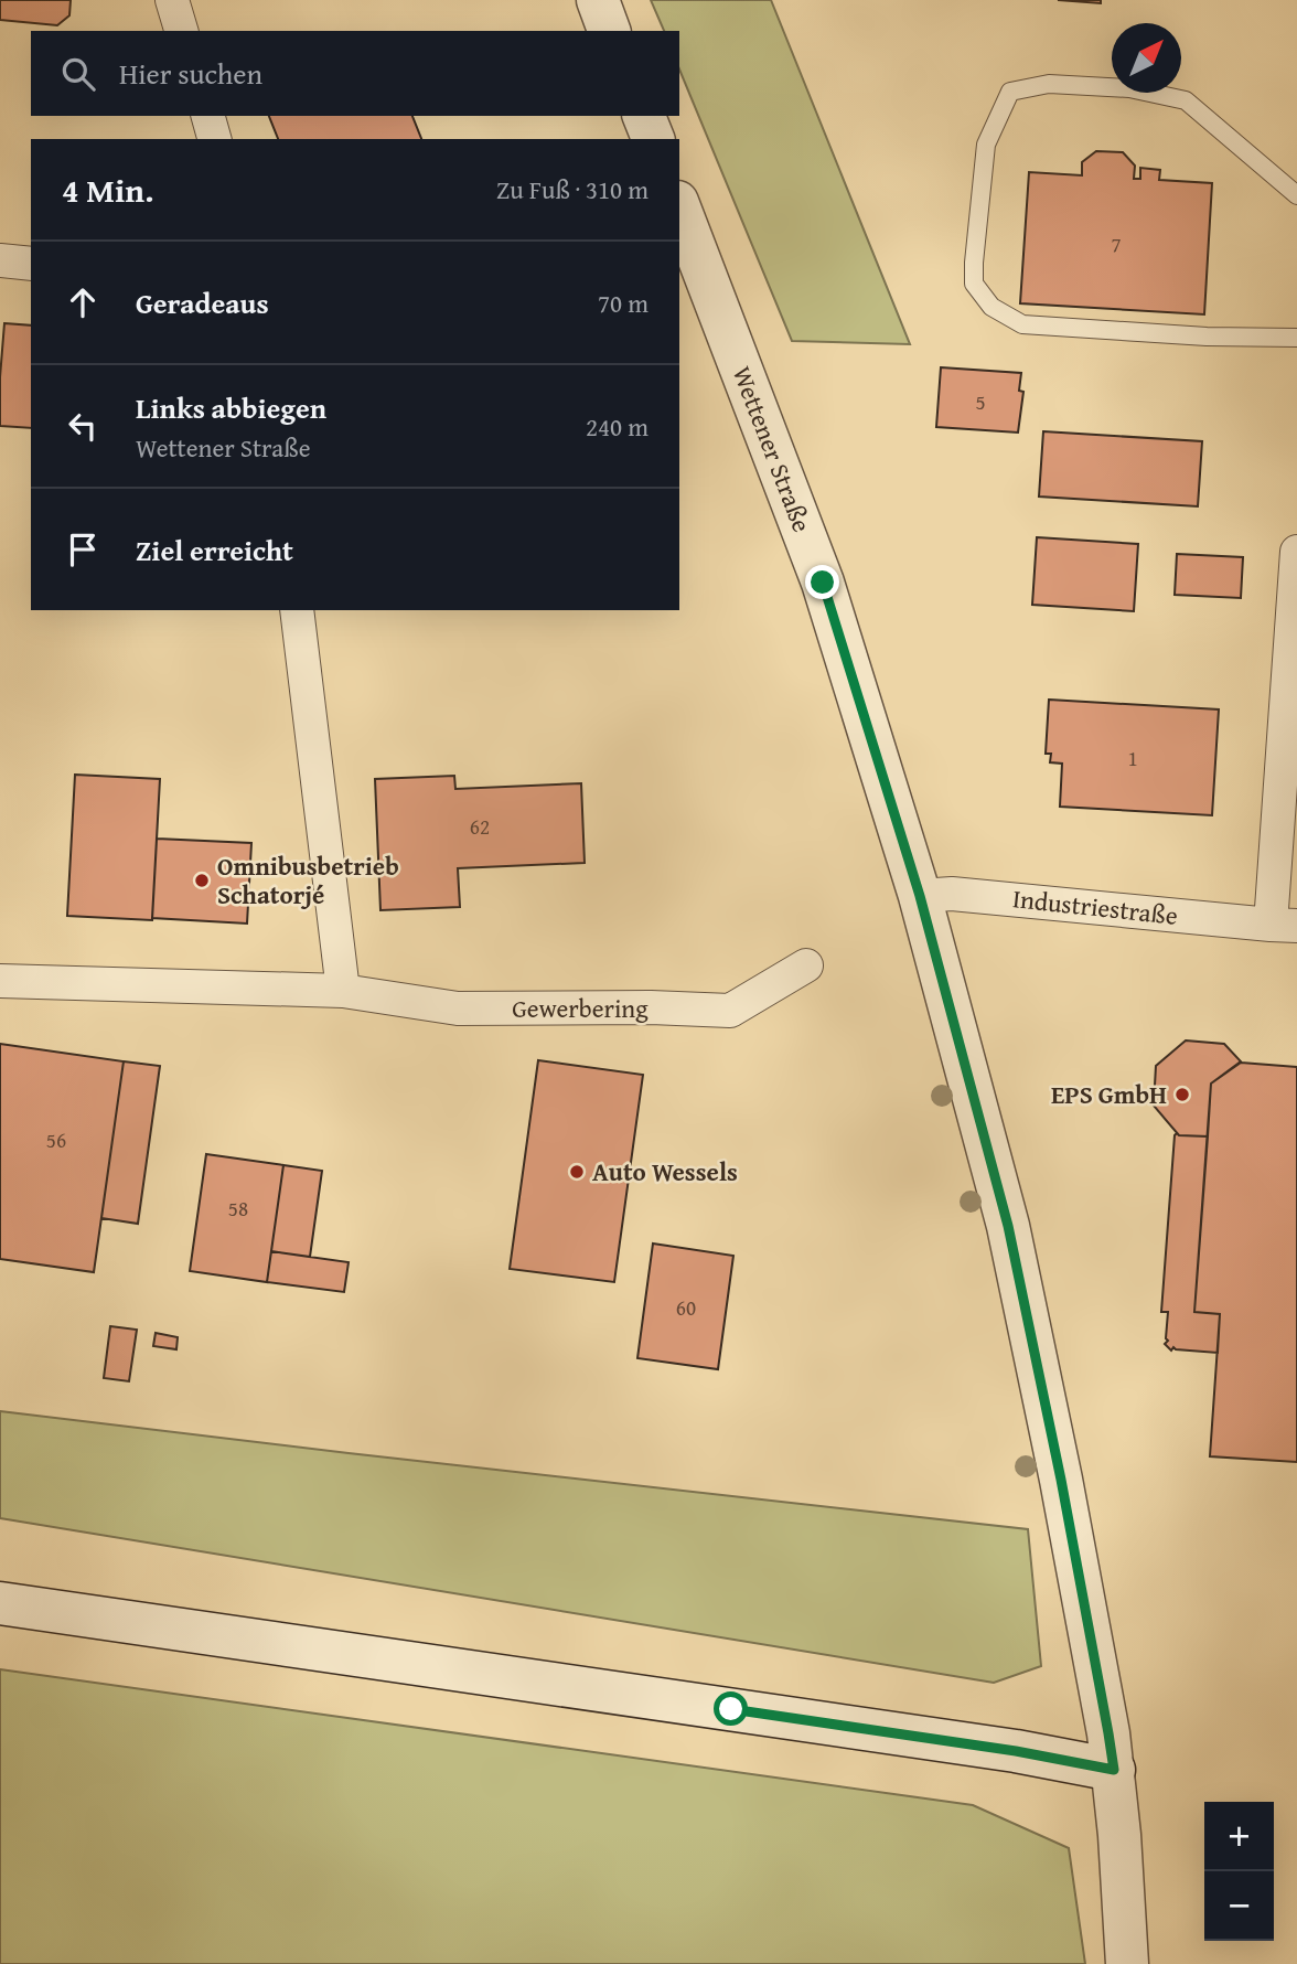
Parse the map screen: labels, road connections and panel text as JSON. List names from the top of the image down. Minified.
{"streets":{"street":["Wettener Straße","Industriestraße","Gewerbering"]},"crossings":[["Wettener Straße","Industriestraße"]],"places":["Omnibusbetrieb Schatorjé","EPS GmbH","Auto Wessels"],"house_numbers":["7","5","1","62","56","58","60"],"north":"top right","page":{"search":"Hier suchen","heading":["4 Min.","Zu Fuß · 310 m"],"list":[["Geradeaus","70 m"],["Links abbiegen","Wettener Straße","240 m"],"Ziel erreicht"],"map_buttons":["+","−"]}}
